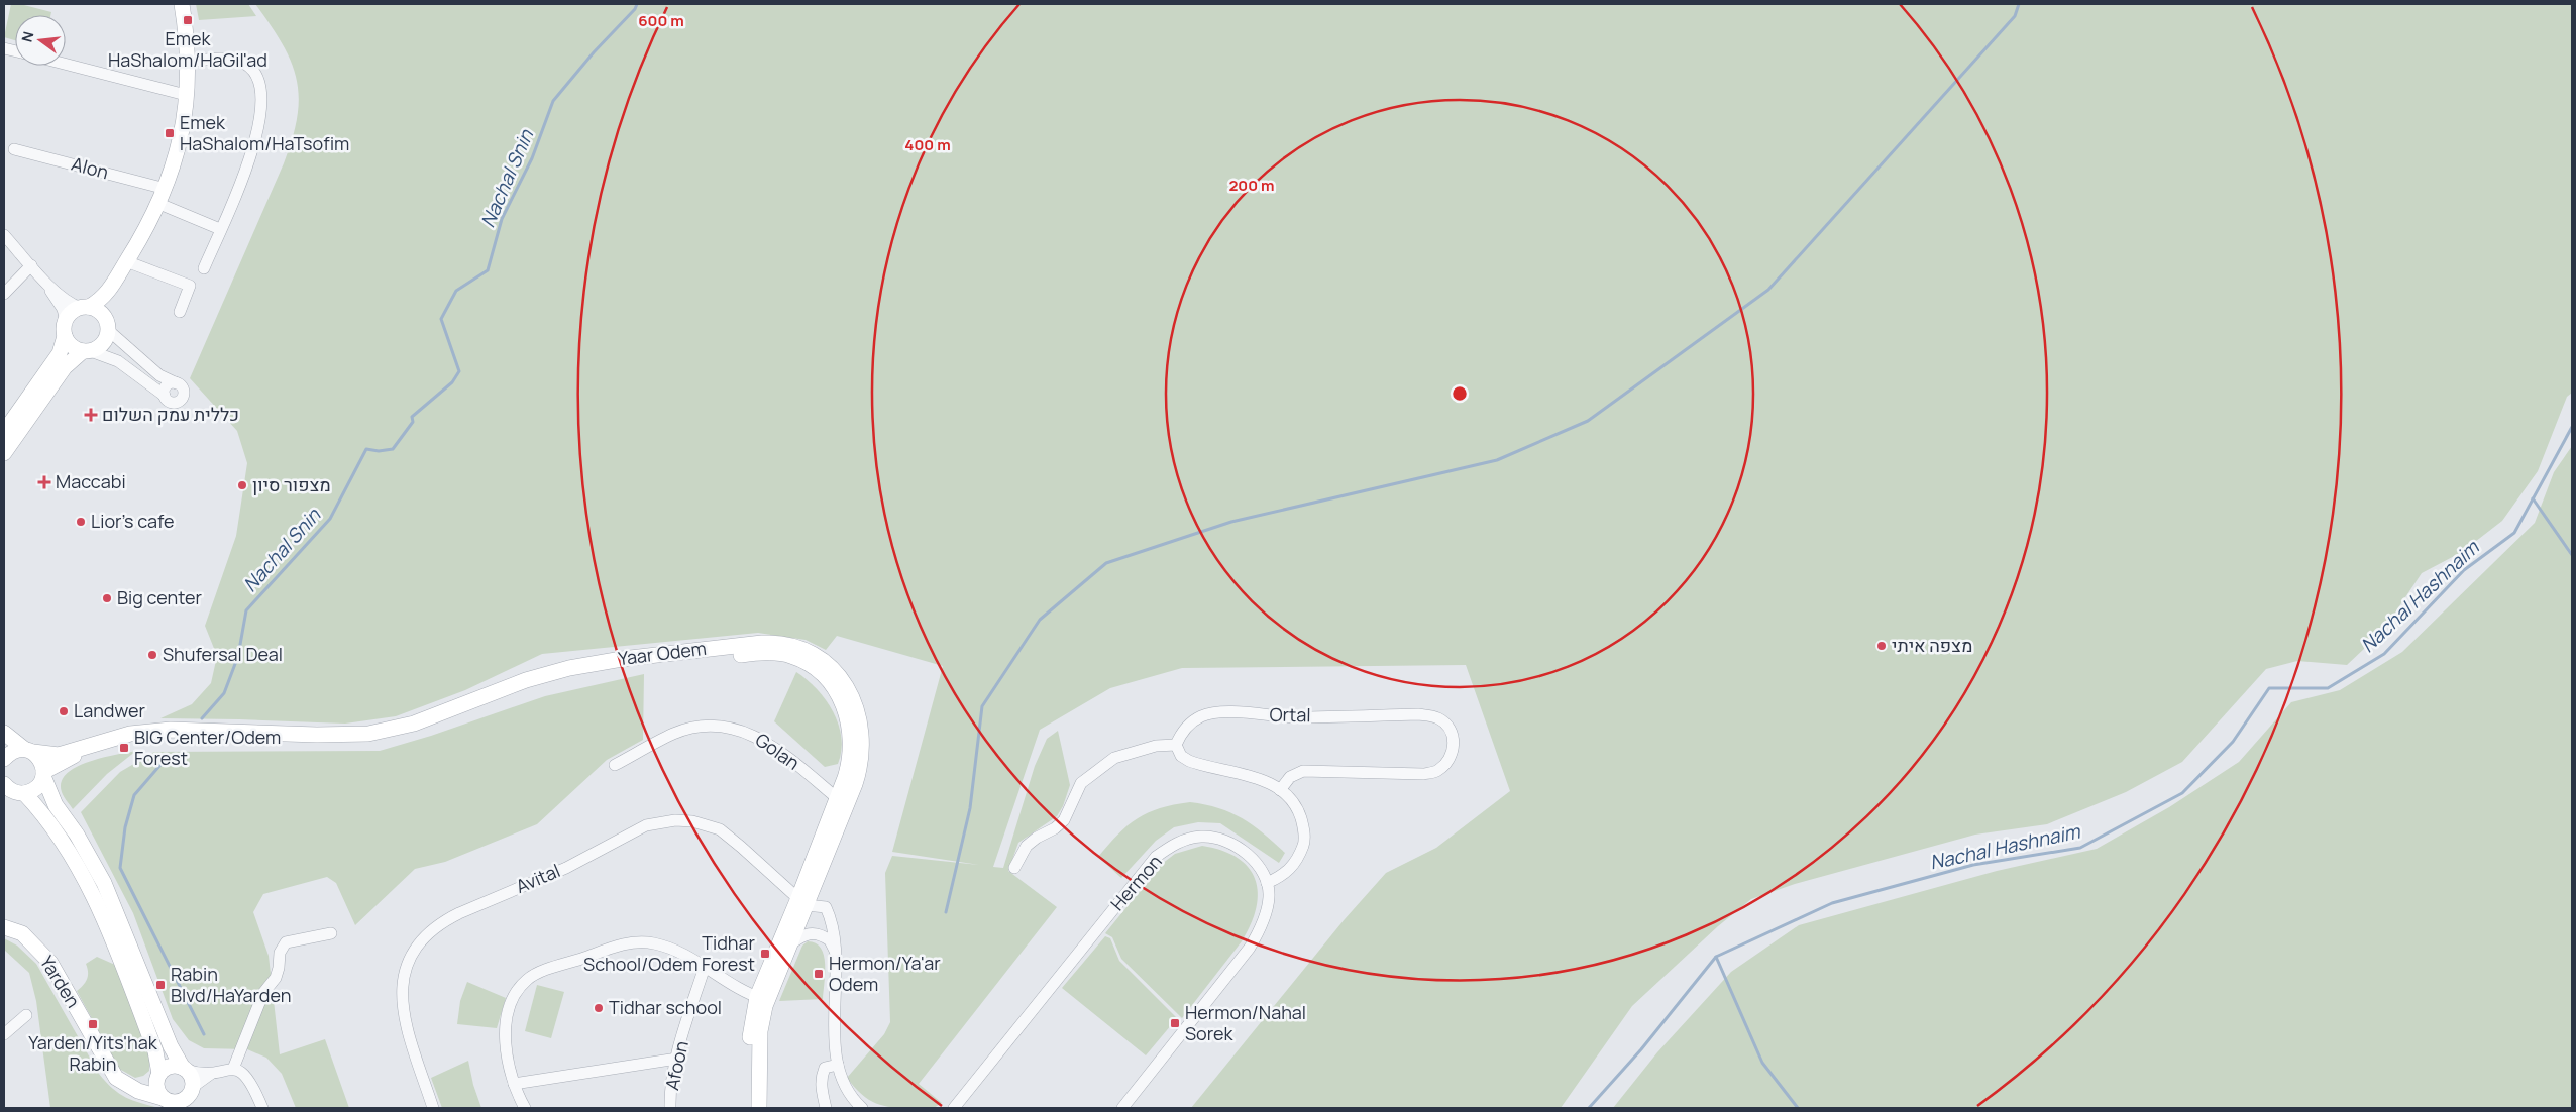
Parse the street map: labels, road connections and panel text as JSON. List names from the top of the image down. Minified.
{"streets":{"street":["Alon","Yaar Odem","Ortal","Golan","Avital","Hermon","Yarden","Afoon"]},"crossings":[["Yaar Odem","Golan"],["Yaar Odem","Avital"]],"water":["Nachal Snin","Nachal Hashnaim"],"places":{"transit":["Emek HaShalom/HaGil'ad","Emek HaShalom/HaTsofim","BIG Center/Odem Forest","Tidhar School/Odem Forest","Hermon/Ya'ar Odem","Rabin Blvd/HaYarden","Hermon/Nahal Sorek","Yarden/Yits'hak Rabin"],"health":["כללית עמק השלום","Maccabi"],"other":["מצפור סיון","Lior's cafe","Big center","מצפה איתי","Shufersal Deal","Landwer","Tidhar school"]},"north":"left","rings":["600 m","400 m","200 m"]}
